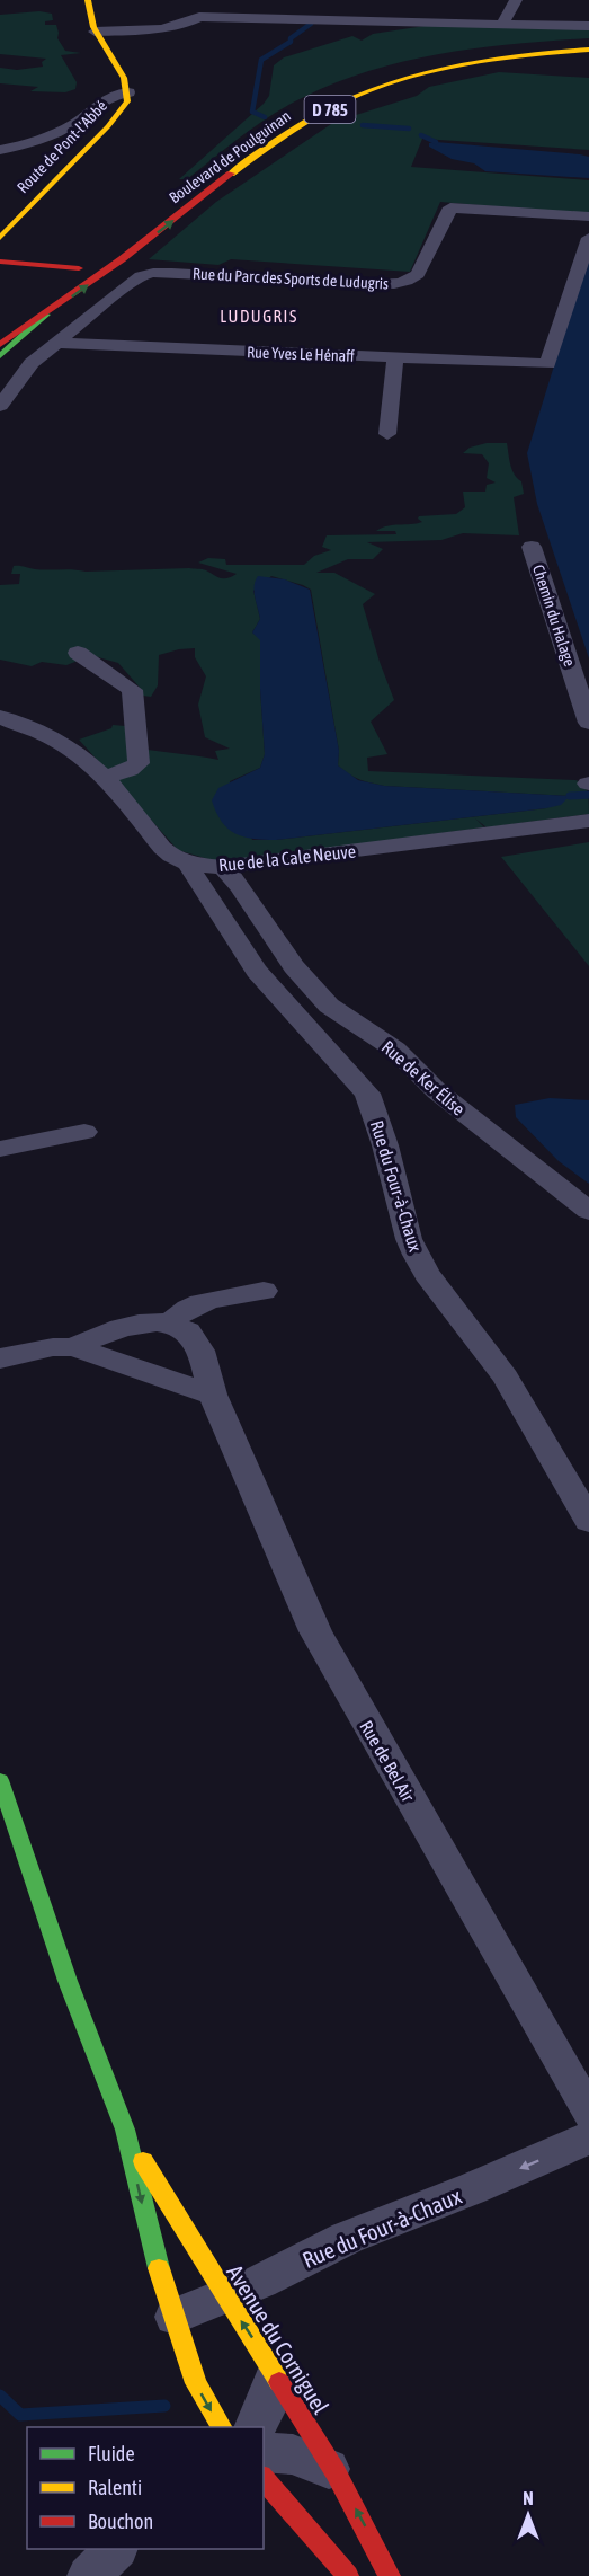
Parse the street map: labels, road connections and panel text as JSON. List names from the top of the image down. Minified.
{"streets":{"main road":["D 785","Route de Pont-l'Abbé","Boulevard de Poulguinan","Avenue du Corniguel"],"street":["Rue du Parc des Sports de Ludugris","Rue Yves Le Hénaff","Chemin du Halage","Rue de la Cale Neuve","Rue de Ker Élise","Rue du Four-à-Chaux","Rue de Bel Air"]},"crossings":[["D 785","Boulevard de Poulguinan"],["Rue du Parc des Sports de Ludugris","Rue Yves Le Hénaff"],["Rue de la Cale Neuve","Rue de Ker Élise"],["Rue de la Cale Neuve","Rue du Four-à-Chaux"],["Rue du Four-à-Chaux","Avenue du Corniguel"]],"districts":["LUDUGRIS"],"legend":["Fluide","Ralenti","Bouchon"],"north":"top"}
